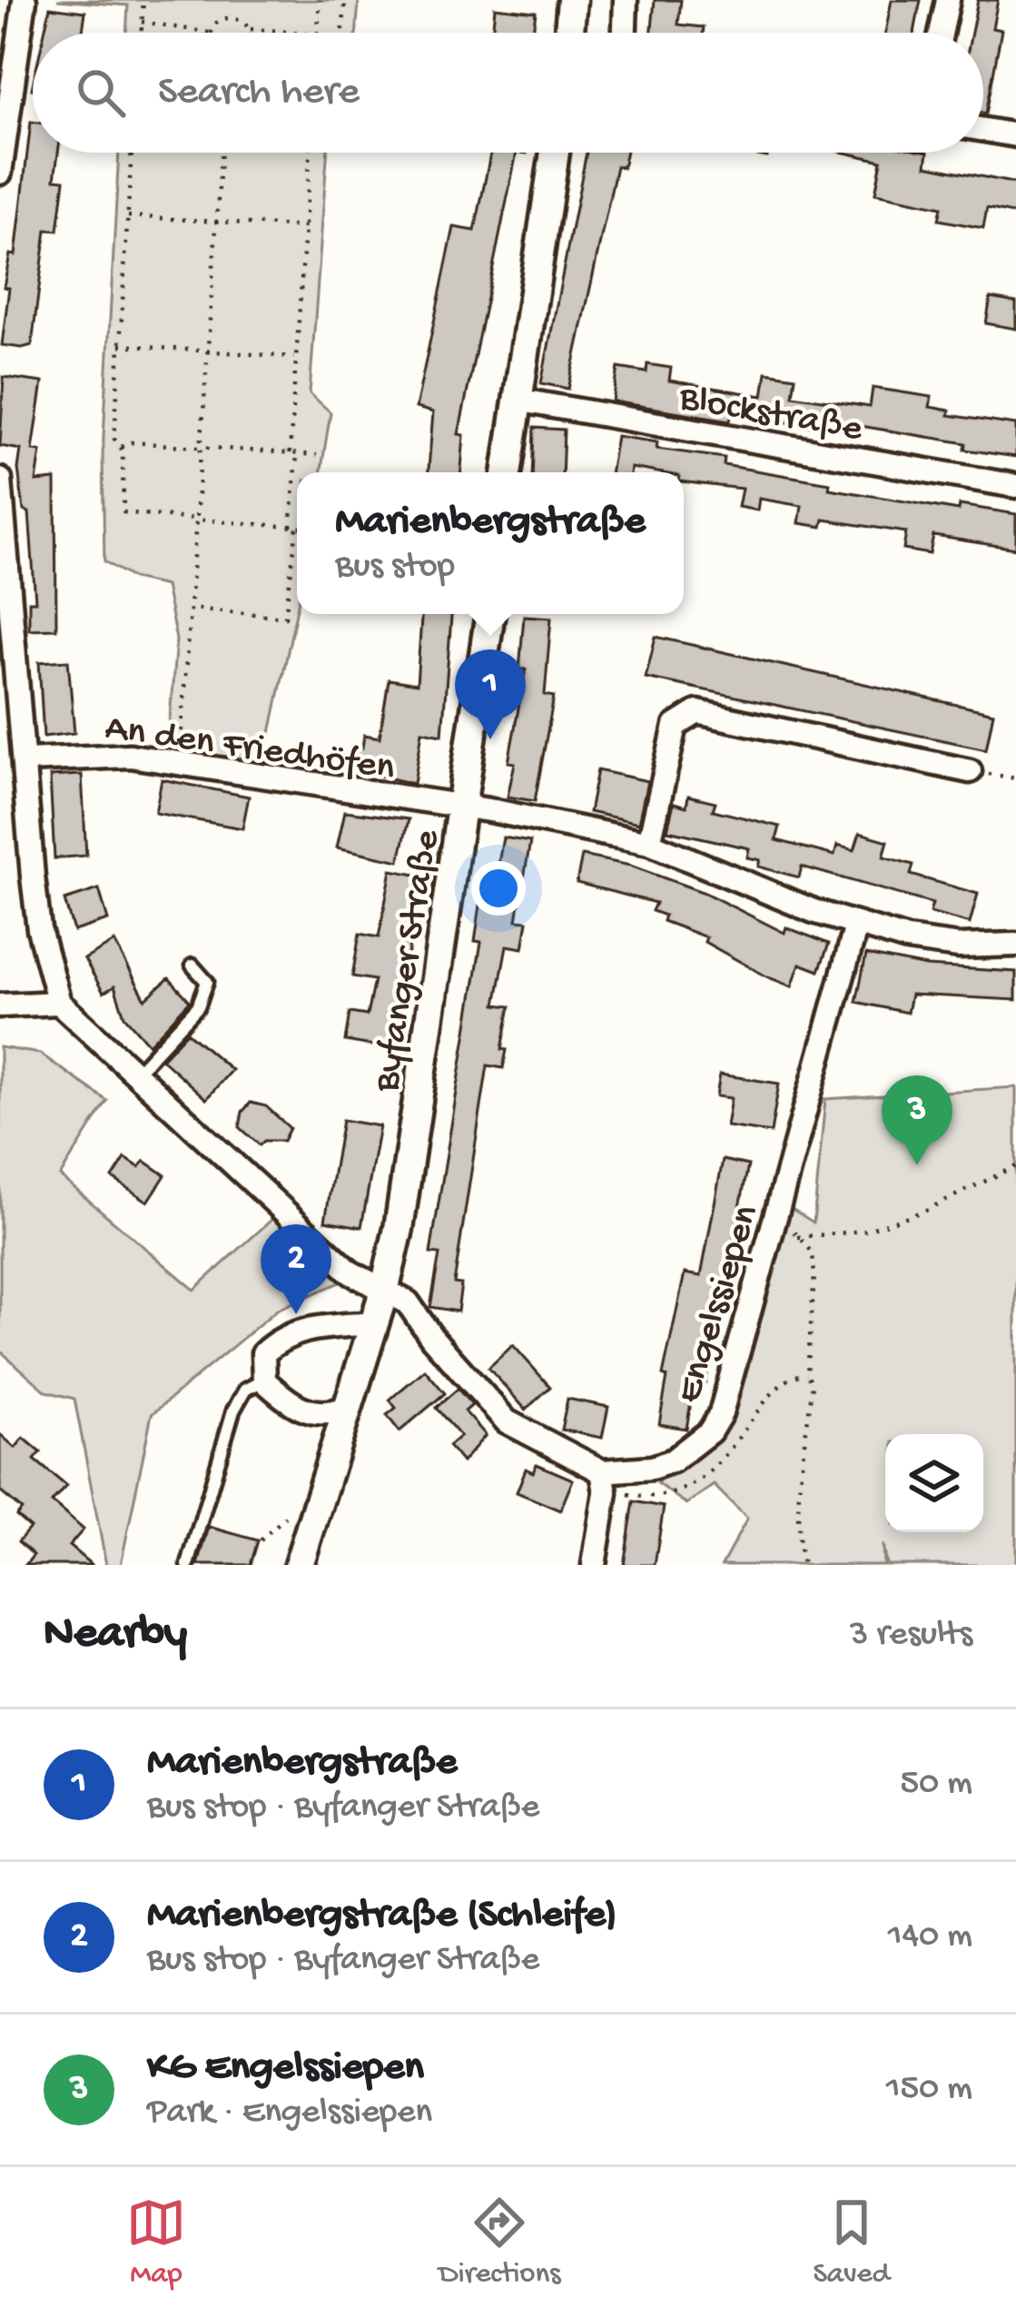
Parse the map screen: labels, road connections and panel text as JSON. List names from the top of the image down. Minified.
{"streets":{"street":["Blockstraße","An den Friedhöfen","Byfanger Straße","Engelssiepen"]},"crossings":[["An den Friedhöfen","Byfanger Straße"],["An den Friedhöfen","Engelssiepen"]],"page":{"search":"Search here","popup":["Marienbergstraße","Bus stop"],"pins":["1","3","2"],"heading":["Nearby","3 results"],"list":[{"mark":"1","name":"Marienbergstraße","note":"Bus stop · Byfanger Straße","value":"50 m"},{"mark":"2","name":"Marienbergstraße (Schleife)","note":"Bus stop · Byfanger Straße","value":"140 m"},{"mark":"3","name":"KG Engelssiepen","note":"Park · Engelssiepen","value":"150 m"}],"nav":["Map","Directions","Saved"]}}
